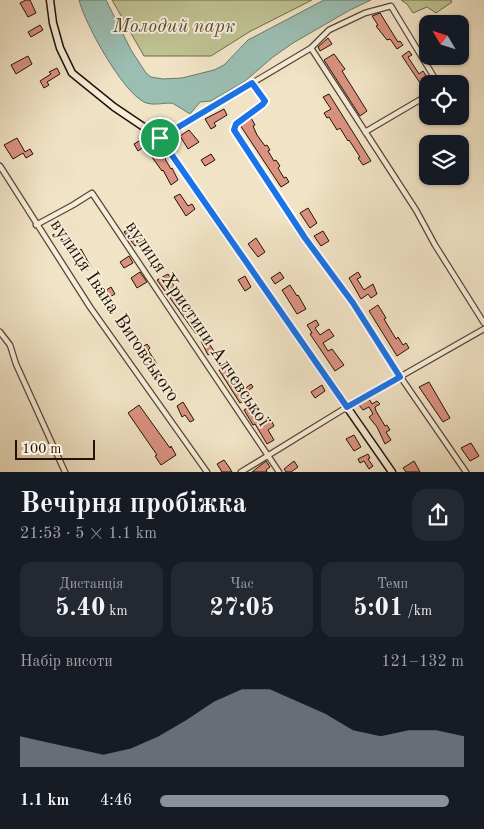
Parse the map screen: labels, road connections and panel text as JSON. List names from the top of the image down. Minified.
{"streets":{"street":["вулиця Івана Виговського","вулиця Христини Алчевської"]},"crossings":[["вулиця Івана Виговського","вулиця Христини Алчевської"]],"parks":["Молодий парк"],"scale_bar":"100 m","north":"top left","page":{"scale":"100 m","heading":["Вечірня пробіжка","21:53 · 5 × 1.1 km"],"stats":[["Дистанція","5.40 km"],["Час","27:05"],["Темп","5:01 /km"]],"chart":["Набір висоти","121–132 m"],"list":[{"name":"1.1 km","note":"4:46"}]}}
